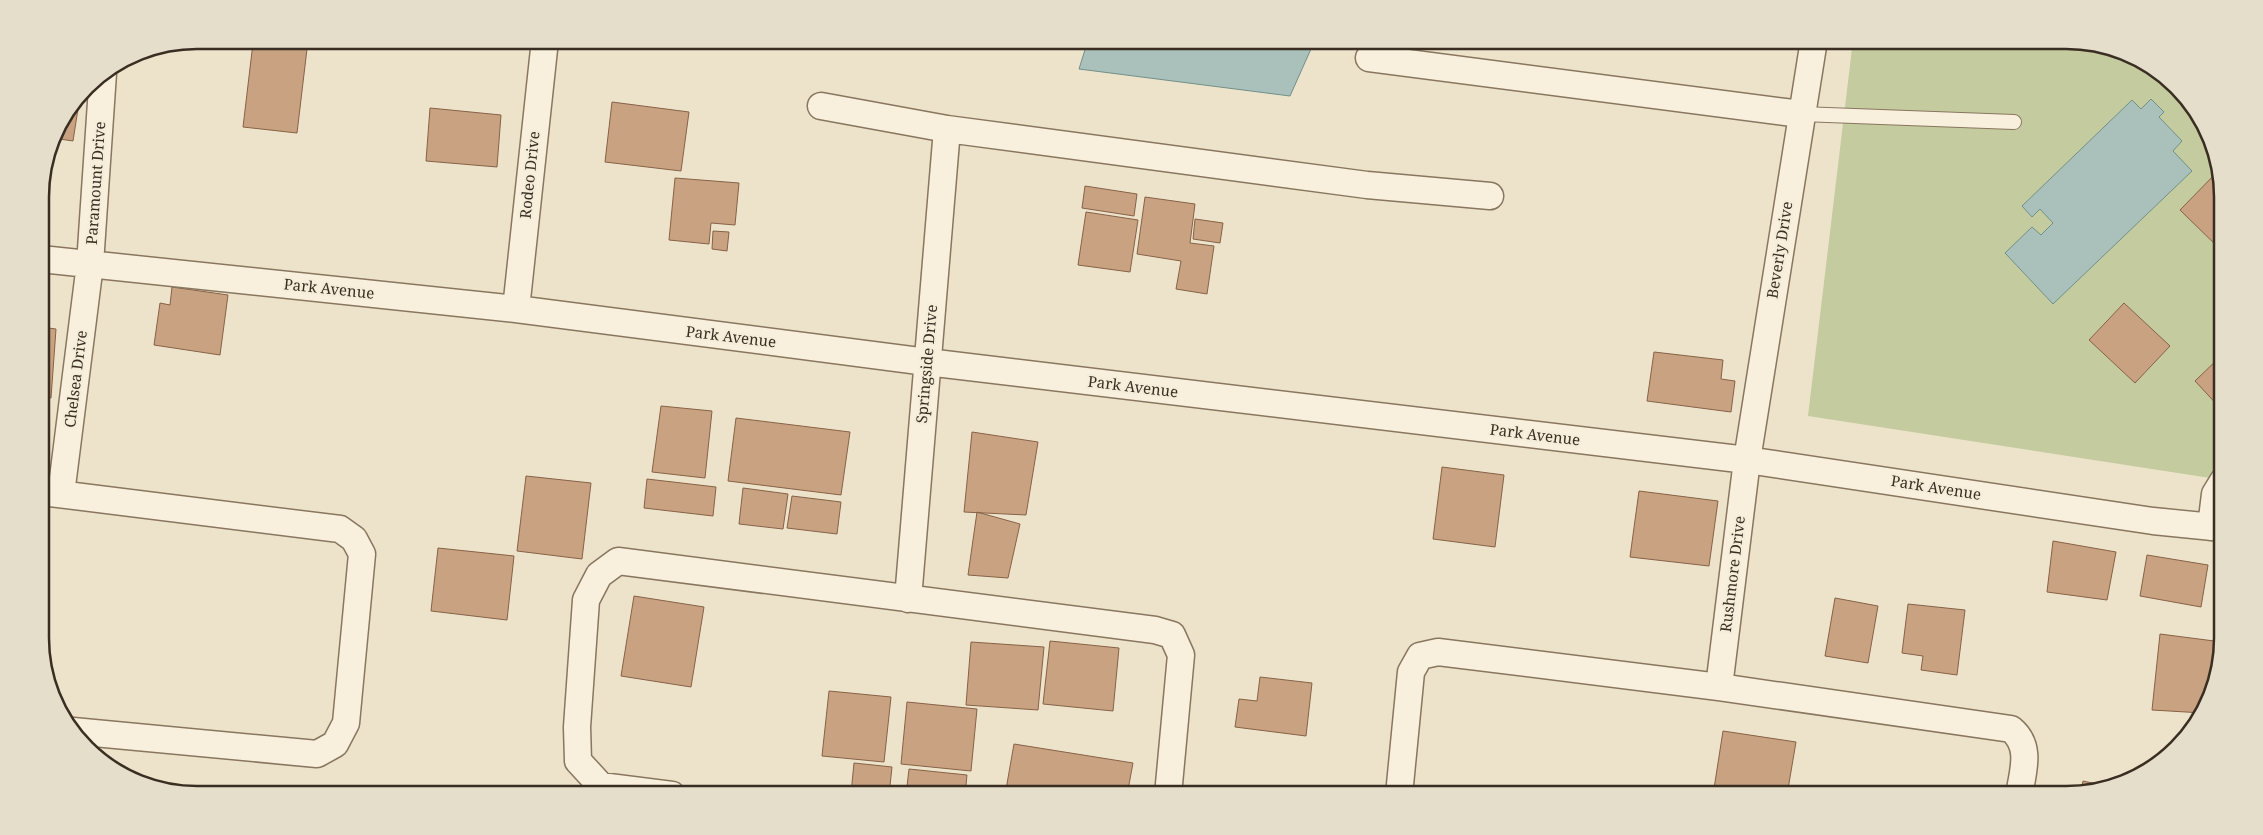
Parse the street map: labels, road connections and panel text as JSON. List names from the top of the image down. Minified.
{"streets":{"street":["Rodeo Drive","Paramount Drive","Beverly Drive","Park Avenue","Springside Drive","Chelsea Drive","Rushmore Drive"]},"crossings":[["Rodeo Drive","Park Avenue"],["Paramount Drive","Park Avenue"],["Paramount Drive","Chelsea Drive"],["Beverly Drive","Park Avenue"],["Beverly Drive","Rushmore Drive"],["Park Avenue","Springside Drive"],["Park Avenue","Chelsea Drive"],["Park Avenue","Rushmore Drive"]]}
